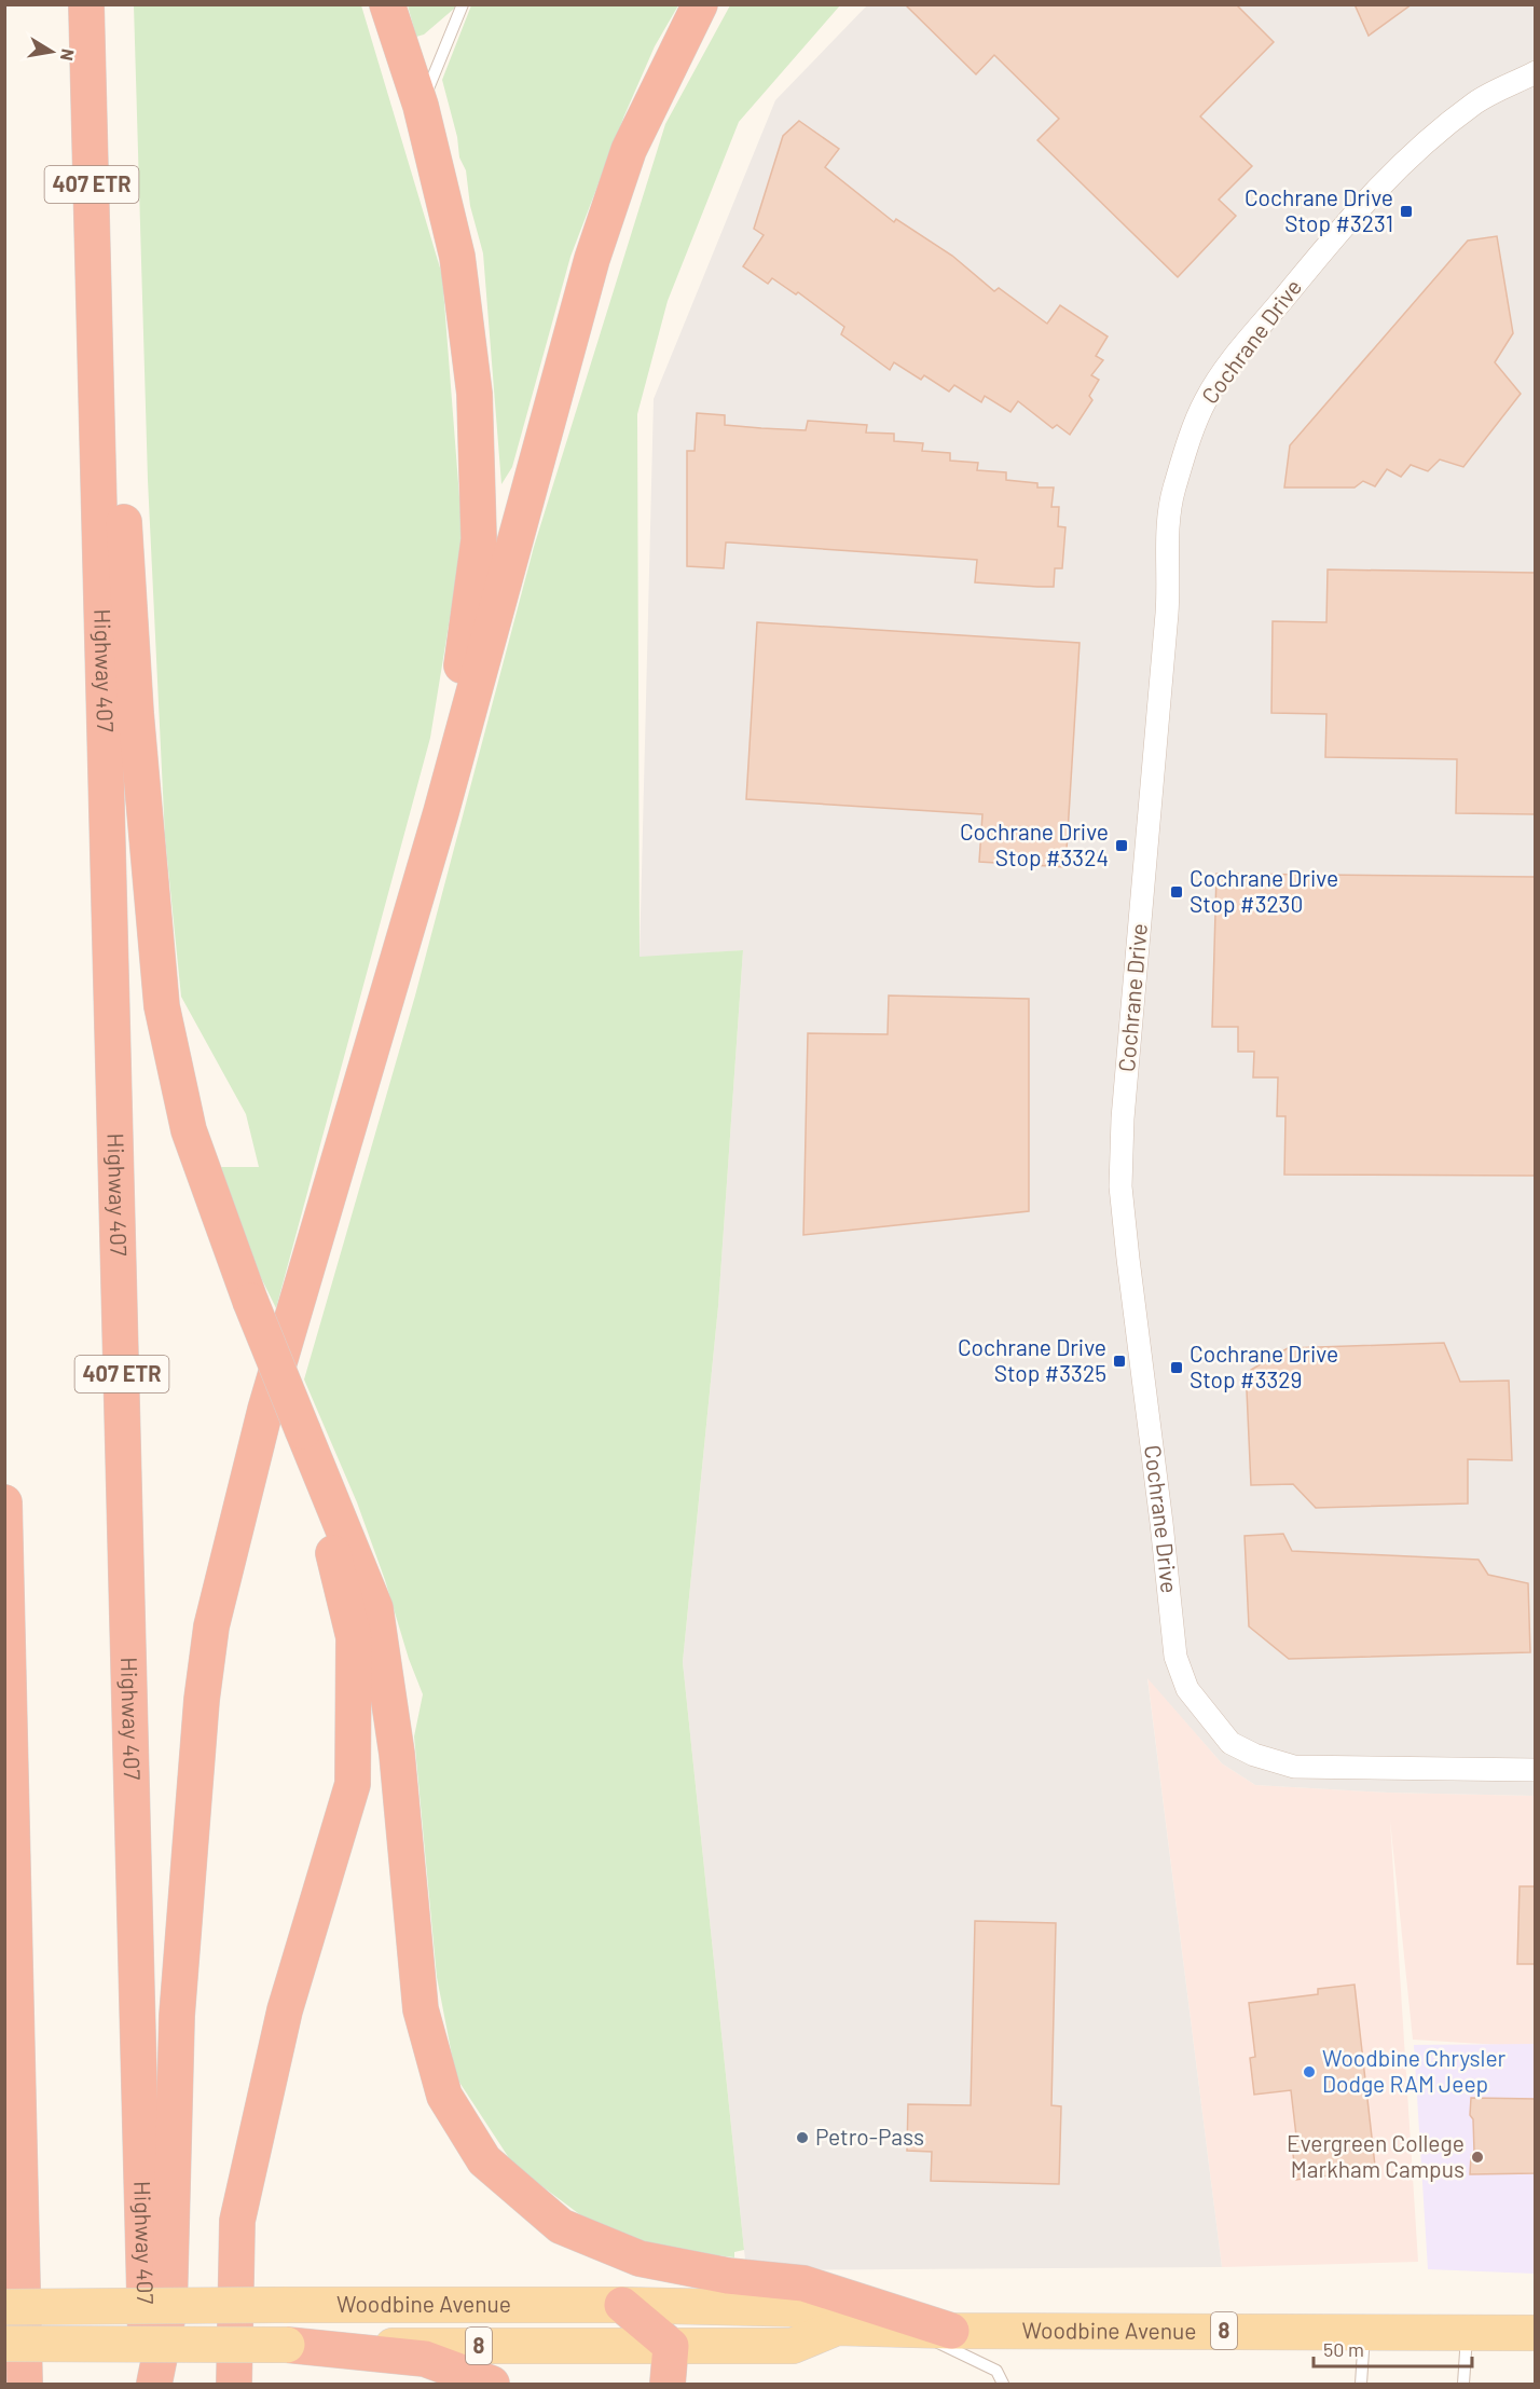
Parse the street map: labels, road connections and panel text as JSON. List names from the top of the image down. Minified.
{"streets":{"highway":["407 ETR","Highway 407"],"main road":["Woodbine Avenue","8"],"street":["Cochrane Drive"]},"places":{"transit":["Cochrane Drive Stop #3231","Cochrane Drive Stop #3324","Cochrane Drive Stop #3230","Cochrane Drive Stop #3325","Cochrane Drive Stop #3329"],"other":["Woodbine Chrysler Dodge RAM Jeep","Petro-Pass","Evergreen College Markham Campus"]},"scale_bar":"50 m","north":"right"}
